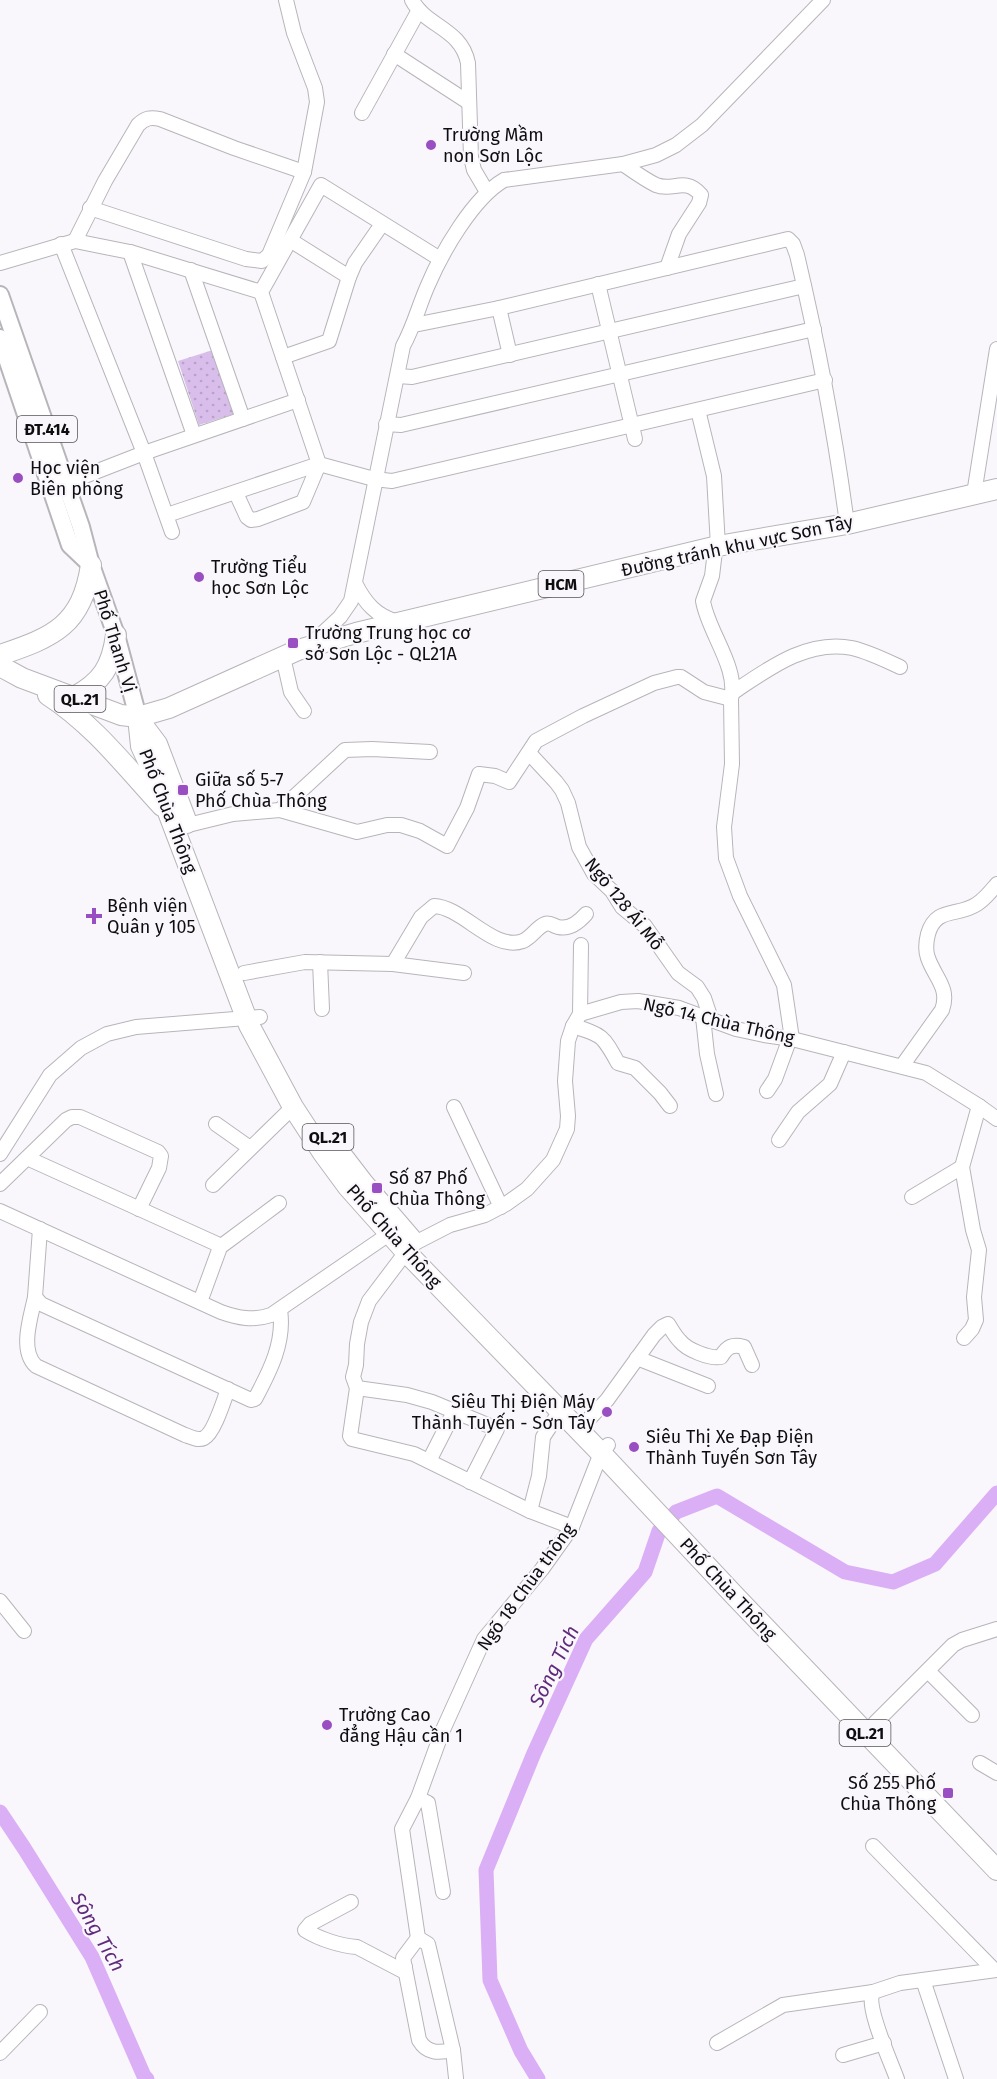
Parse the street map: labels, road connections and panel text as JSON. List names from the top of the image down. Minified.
{"streets":{"highway":["Đường tránh khu vực Sơn Tây","HCM","QL.21","Phố Chùa Thông"],"main road":["ĐT.414","Phố Thanh Vị"],"street":["Ngõ 128 Ái Mỗ","Ngõ 14 Chùa Thông","Ngõ 18 Chùa thông"]},"crossings":[["Đường tránh khu vực Sơn Tây","Phố Thanh Vị"],["Đường tránh khu vực Sơn Tây","QL.21"],["Đường tránh khu vực Sơn Tây","Phố Chùa Thông"],["Phố Thanh Vị","QL.21"],["Phố Thanh Vị","Phố Chùa Thông"],["QL.21","Phố Chùa Thông"],["Phố Chùa Thông","Ngõ 18 Chùa thông"],["Ngõ 128 Ái Mỗ","Ngõ 14 Chùa Thông"]],"water":["Sông Tích"],"places":{"other":["Trường Mầm non Sơn Lộc","Học viện Biên phòng","Trường Tiểu học Sơn Lộc","Siêu Thị Điện Máy Thành Tuyến - Sơn Tây","Siêu Thị Xe Đạp Điện Thành Tuyến Sơn Tây","Trường Cao đẳng Hậu cần 1"],"transit":["Trường Trung học cơ sở Sơn Lộc - QL21A","Giữa số 5-7 Phố Chùa Thông","Số 87 Phố Chùa Thông","Số 255 Phố Chùa Thông"],"health":["Bệnh viện Quân y 105"]}}
